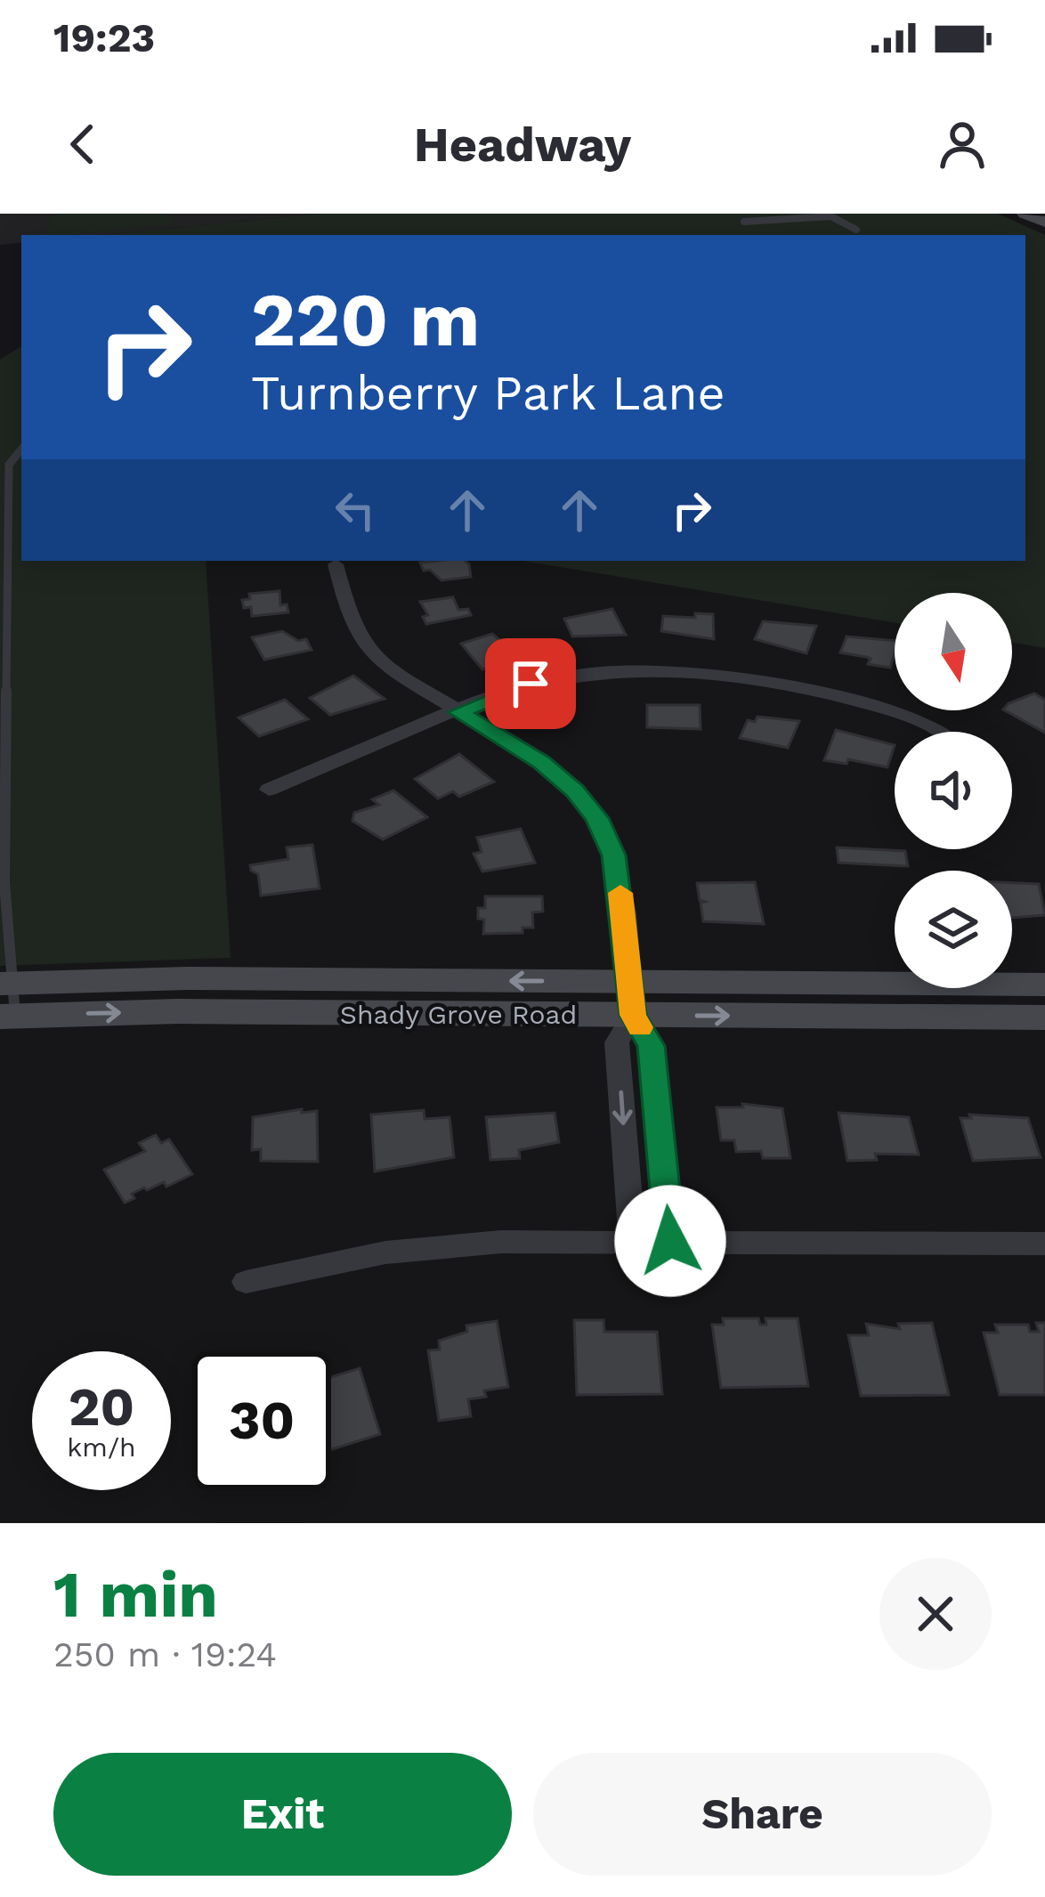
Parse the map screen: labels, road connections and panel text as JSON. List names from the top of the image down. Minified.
{"streets":{"main road":["Shady Grove Road"]},"north":"bottom","page":{"status":"19:23","header":"Headway","turn":["220 m","Turnberry Park Lane"],"speed":"20 km/h","limit":"30","heading":["1 min","250 m · 19:24"],"buttons":["Exit","Share"]}}
